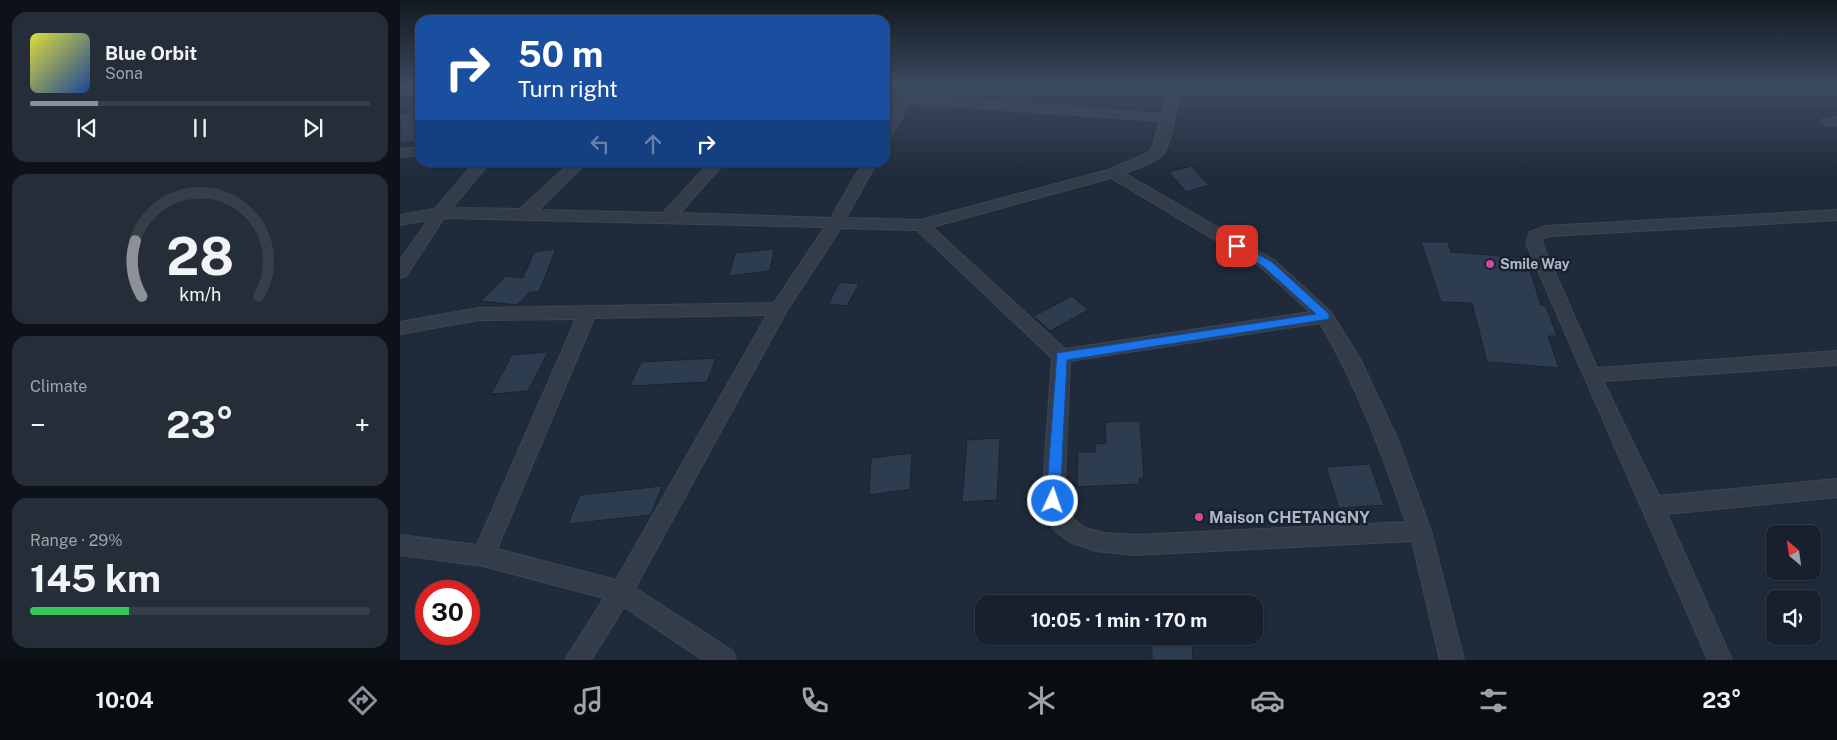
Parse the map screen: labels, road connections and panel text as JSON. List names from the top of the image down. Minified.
{"places":["Smile Way","Maison CHETANGNY"],"north":"top left","page":{"turn":["50 m","Turn right"],"song":["Blue Orbit","Sona"],"tile":["Climate",["Range · 29%","145 km"]],"heat":["−","23°","+"],"limit":"30","trip":"10:05 · 1 min · 170 m","tabs":["10:04","23°"],"gauge":["28","km/h"]}}
